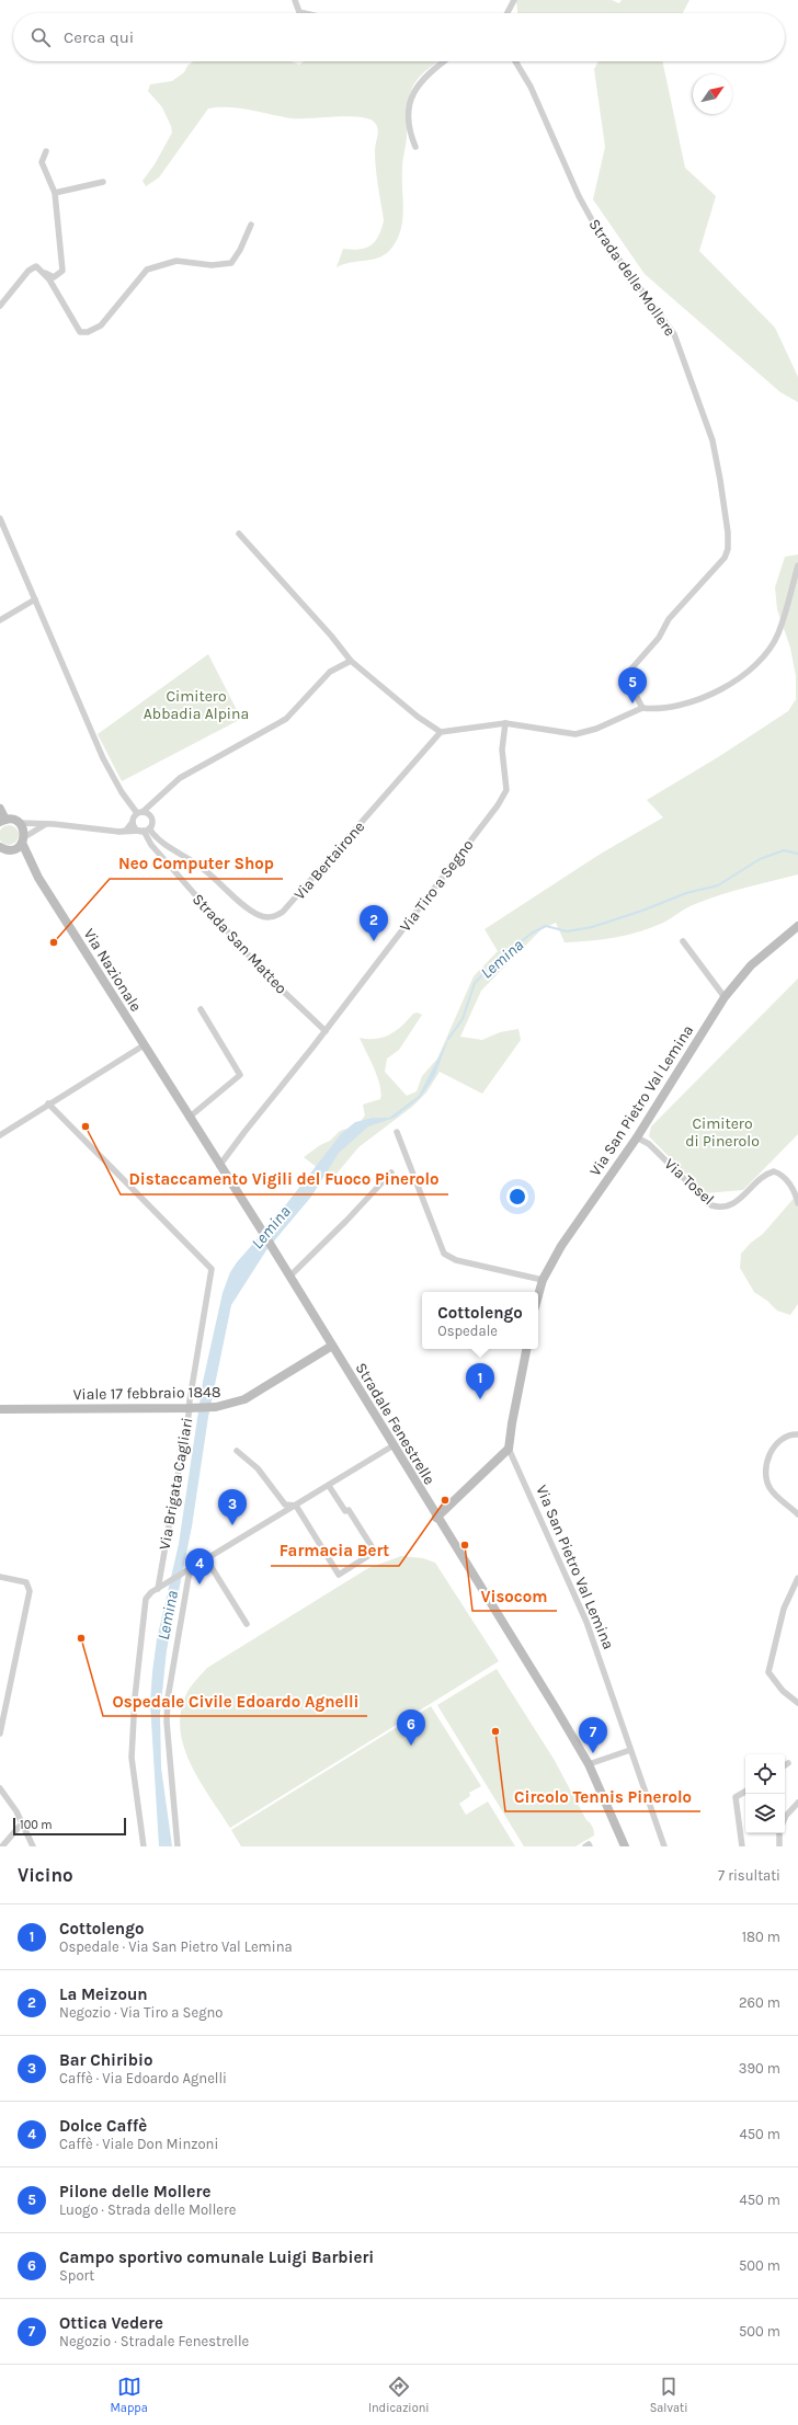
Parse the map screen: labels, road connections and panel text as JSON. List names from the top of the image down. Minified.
{"streets":{"main road":["Via Nazionale","Via San Pietro Val Lemina","Viale 17 febbraio 1848","Stradale Fenestrelle"],"street":["Strada delle Mollere","Via Bertairone","Via Tiro a Segno","Strada San Matteo","Via Tosel","Via Brigata Cagliari"]},"crossings":[["Via Bertairone","Strada San Matteo"],["Via Tiro a Segno","Strada San Matteo"],["Via Tiro a Segno","Stradale Fenestrelle"],["Via Nazionale","Stradale Fenestrelle"],["Via San Pietro Val Lemina","Via Tosel"],["Viale 17 febbraio 1848","Stradale Fenestrelle"],["Viale 17 febbraio 1848","Via Brigata Cagliari"]],"water":["Lemina"],"parks":["Cimitero Abbadia Alpina","Cimitero di Pinerolo"],"places":["Neo Computer Shop","Distaccamento Vigili del Fuoco Pinerolo","Farmacia Bert","Visocom","Ospedale Civile Edoardo Agnelli","Circolo Tennis Pinerolo"],"scale_bar":"100 m","north":"top right","page":{"search":"Cerca qui","pins":["5","2","1","3","4","6","7"],"popup":["Cottolengo","Ospedale"],"scale":"100 m","heading":["Vicino","7 risultati"],"list":[{"mark":"1","name":"Cottolengo","note":"Ospedale · Via San Pietro Val Lemina","value":"180 m"},{"mark":"2","name":"La Meizoun","note":"Negozio · Via Tiro a Segno","value":"260 m"},{"mark":"3","name":"Bar Chiribio","note":"Caffè · Via Edoardo Agnelli","value":"390 m"},{"mark":"4","name":"Dolce Caffè","note":"Caffè · Viale Don Minzoni","value":"450 m"},{"mark":"5","name":"Pilone delle Mollere","note":"Luogo · Strada delle Mollere","value":"450 m"},{"mark":"6","name":"Campo sportivo comunale Luigi Barbieri","note":"Sport","value":"500 m"},{"mark":"7","name":"Ottica Vedere","note":"Negozio · Stradale Fenestrelle","value":"500 m"}],"nav":["Mappa","Indicazioni","Salvati"]}}
